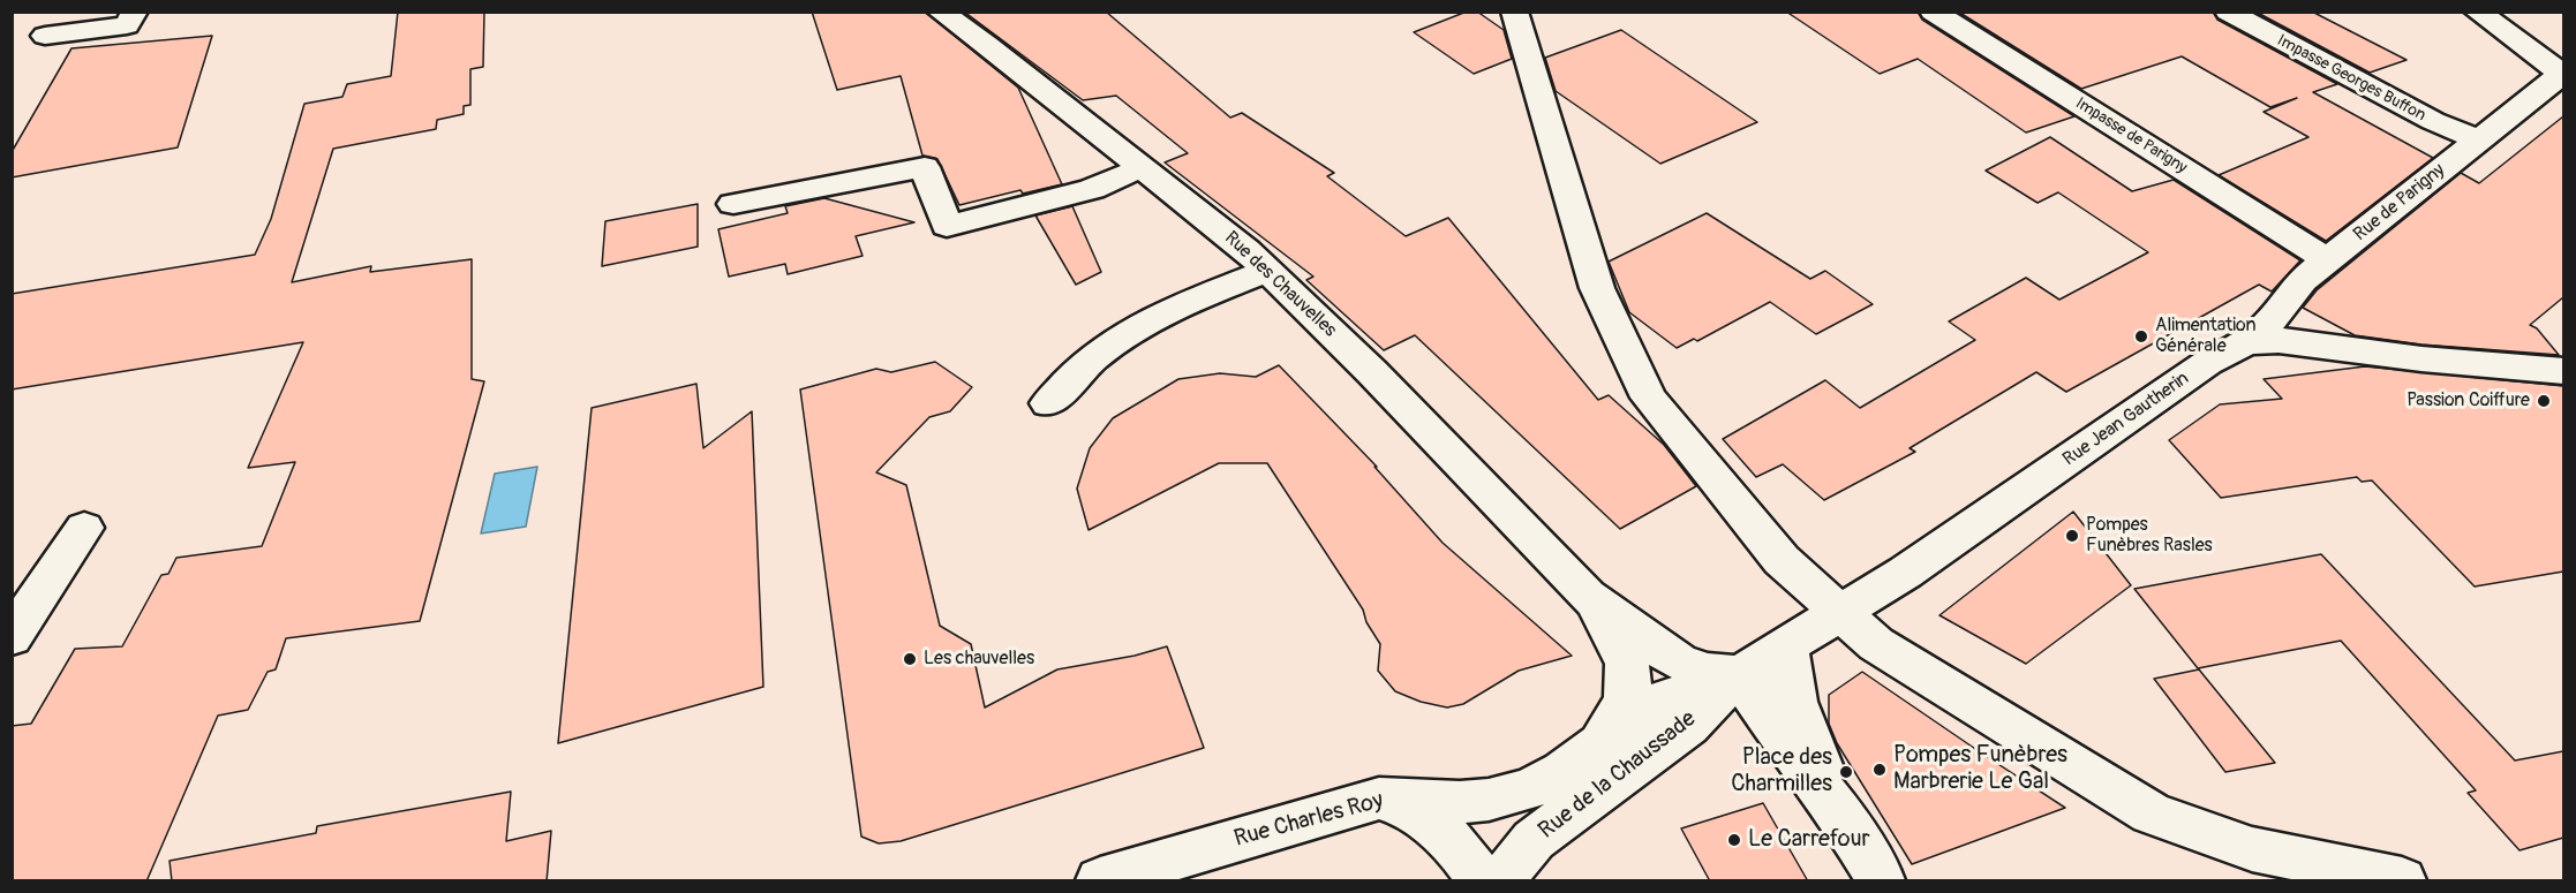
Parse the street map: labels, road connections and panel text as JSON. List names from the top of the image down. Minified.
{"streets":{"street":["Impasse Georges Buffon","Impasse de Parigny","Rue de Parigny","Rue des Chauvelles","Rue Jean Gautherin","Rue de la Chaussade","Rue Charles Roy"]},"crossings":[["Impasse Georges Buffon","Rue de Parigny"],["Impasse de Parigny","Rue de Parigny"],["Rue de Parigny","Rue Jean Gautherin"],["Rue des Chauvelles","Rue Jean Gautherin"],["Rue des Chauvelles","Rue de la Chaussade"],["Rue des Chauvelles","Rue Charles Roy"],["Rue Jean Gautherin","Rue de la Chaussade"],["Rue Jean Gautherin","Rue Charles Roy"],["Rue de la Chaussade","Rue Charles Roy"]],"places":["Alimentation Générale","Passion Coiffure","Pompes Funèbres Rasles","Les chauvelles","Pompes Funèbres Marbrerie Le Gal","Place des Charmilles","Le Carrefour"]}
